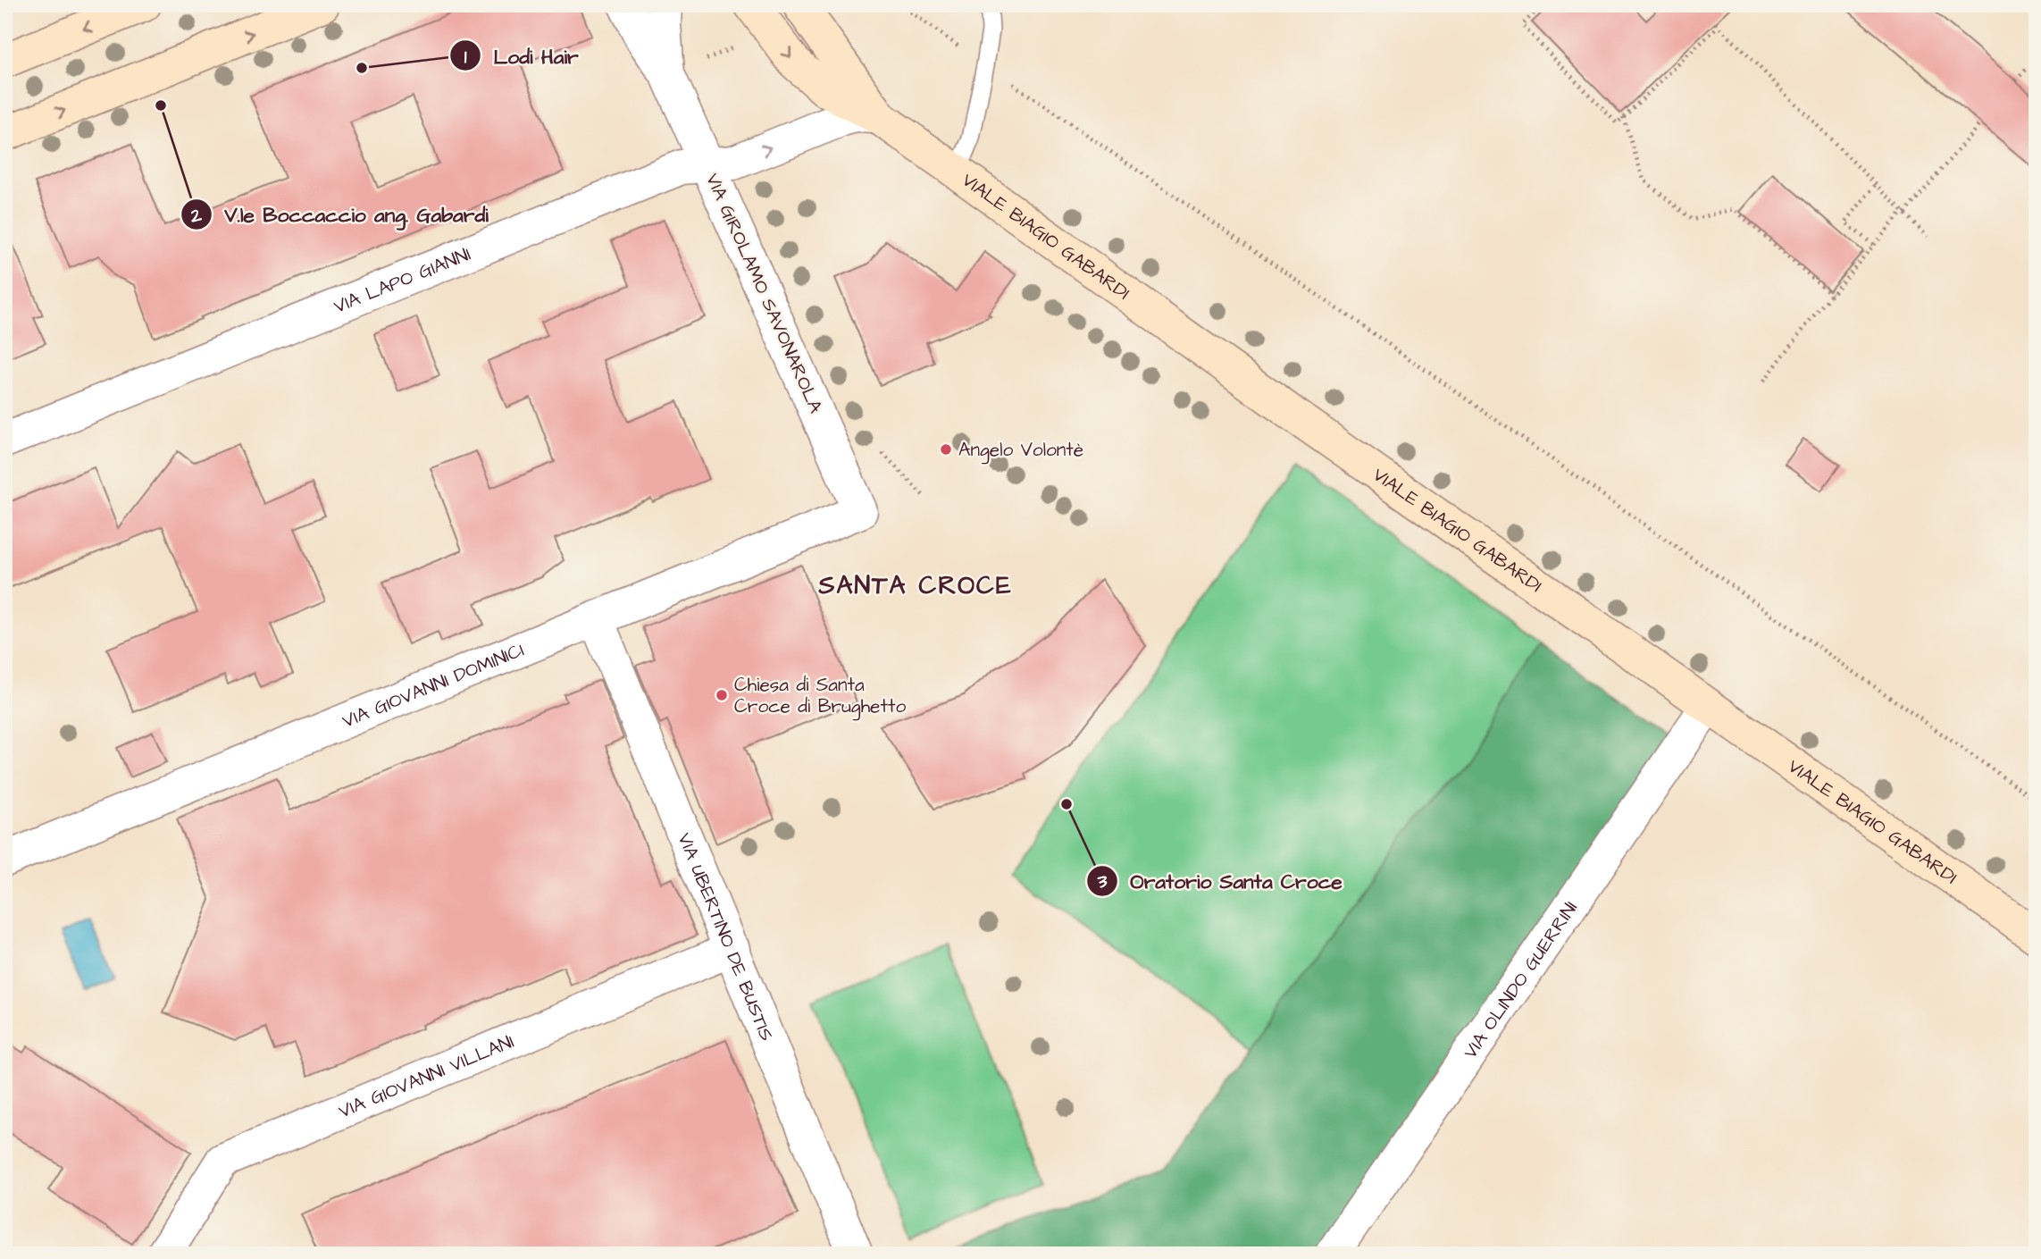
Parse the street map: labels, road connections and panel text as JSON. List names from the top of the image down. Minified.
{"streets":{"street":["VIALE BIAGIO GABARDI","VIA LAPO GIANNI","VIA GIROLAMO SAVONAROLA","VIA GIOVANNI DOMINICI","VIA UBERTINO DE BUSTIS","VIA OLINDO GUERRINI","VIA GIOVANNI VILLANI"]},"crossings":[["VIALE BIAGIO GABARDI","VIA LAPO GIANNI"],["VIALE BIAGIO GABARDI","VIA OLINDO GUERRINI"],["VIA LAPO GIANNI","VIA GIROLAMO SAVONAROLA"],["VIA GIROLAMO SAVONAROLA","VIA GIOVANNI DOMINICI"],["VIA GIOVANNI DOMINICI","VIA UBERTINO DE BUSTIS"],["VIA UBERTINO DE BUSTIS","VIA GIOVANNI VILLANI"]],"districts":["SANTA CROCE"],"places":["Lodi Hair","V.le Boccaccio ang. Gabardi","Angelo Volontè","Chiesa di Santa Croce di Brughetto","Oratorio Santa Croce"]}
